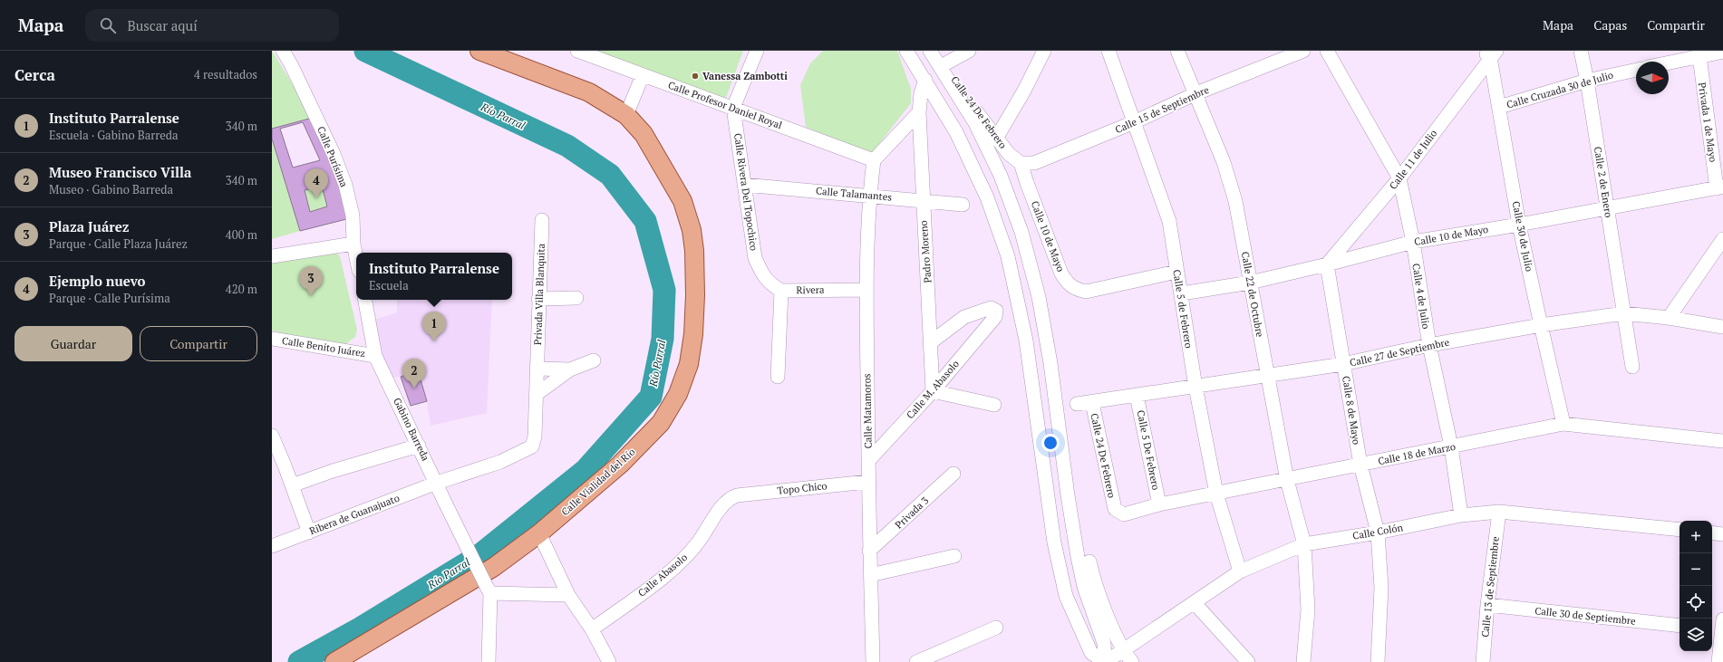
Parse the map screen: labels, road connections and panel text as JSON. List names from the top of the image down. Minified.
{"streets":{"main road":["Calle Vialidad del Río"],"street":["Calle Cruzada 30 de Julio","Calle Profesor Daniel Royal","Calle 15 de Septiembre","Calle 24 De Febrero","Privada 1 de Mayo","Calle Purísima","Calle 11 de Julio","Calle 2 de Enero","Calle Rivera Del Topochico","Calle Talamantes","Calle 10 de Mayo","Calle 30 de Julio","Padro Moreno","Rivera","Privada Villa Blanquita","Calle 22 de Octubre","Calle 4 de Julio","Calle 5 de Febrero","Calle Benito Juárez","Calle 27 de Septiembre","Calle M. Abasolo","Calle 8 de Mayo","Calle Matamoros","Gabino Barreda","Calle 5 De Febrero","Calle 18 de Marzo","Topo Chico","Privada 3","Ribera de Guanajuato","Calle Colón","Calle Abasolo","Calle 13 de Septiembre","Calle 30 de Septiembre"]},"crossings":[["Calle Cruzada 30 de Julio","Calle 2 de Enero"],["Calle Cruzada 30 de Julio","Calle 30 de Julio"],["Calle Profesor Daniel Royal","Calle Rivera Del Topochico"],["Calle Profesor Daniel Royal","Calle Matamoros"],["Calle 15 de Septiembre","Calle 24 De Febrero"],["Calle 15 de Septiembre","Calle 10 de Mayo"],["Calle 15 de Septiembre","Calle 22 de Octubre"],["Calle 15 de Septiembre","Calle 5 de Febrero"],["Calle 24 De Febrero","Calle 10 de Mayo"],["Calle 24 De Febrero","Calle 27 de Septiembre"],["Calle 24 De Febrero","Calle 18 de Marzo"],["Privada 1 de Mayo","Calle 10 de Mayo"],["Calle 11 de Julio","Calle 10 de Mayo"],["Calle 11 de Julio","Calle 30 de Julio"],["Calle 11 de Julio","Calle 4 de Julio"],["Calle 11 de Julio","Calle 8 de Mayo"],["Calle 2 de Enero","Calle 10 de Mayo"],["Calle 2 de Enero","Calle 27 de Septiembre"],["Calle Rivera Del Topochico","Calle Talamantes"],["Calle Rivera Del Topochico","Rivera"],["Calle Talamantes","Padro Moreno"],["Calle Talamantes","Calle Matamoros"],["Calle 10 de Mayo","Calle 30 de Julio"],["Calle 10 de Mayo","Calle 22 de Octubre"],["Calle 10 de Mayo","Calle 4 de Julio"],["Calle 10 de Mayo","Calle 5 de Febrero"],["Calle 10 de Mayo","Calle 8 de Mayo"],["Calle 30 de Julio","Calle 27 de Septiembre"],["Calle 30 de Julio","Calle 18 de Marzo"],["Padro Moreno","Calle M. Abasolo"],["Rivera","Calle Matamoros"],["Privada Villa Blanquita","Ribera de Guanajuato"],["Calle 22 de Octubre","Calle 27 de Septiembre"],["Calle 22 de Octubre","Calle 18 de Marzo"],["Calle 22 de Octubre","Calle Colón"],["Calle 4 de Julio","Calle 27 de Septiembre"],["Calle 4 de Julio","Calle 18 de Marzo"],["Calle 4 de Julio","Calle Colón"],["Calle 5 de Febrero","Calle 27 de Septiembre"],["Calle 5 de Febrero","Calle 18 de Marzo"],["Calle 5 de Febrero","Calle Colón"],["Calle Benito Juárez","Gabino Barreda"],["Calle 27 de Septiembre","Calle 8 de Mayo"],["Calle 27 de Septiembre","Calle 5 De Febrero"],["Calle M. Abasolo","Calle Matamoros"],["Calle 8 de Mayo","Calle 18 de Marzo"],["Calle 8 de Mayo","Calle Colón"],["Calle Matamoros","Topo Chico"],["Calle Matamoros","Privada 3"],["Gabino Barreda","Ribera de Guanajuato"],["Calle 5 De Febrero","Calle 18 de Marzo"],["Topo Chico","Calle Abasolo"],["Calle Colón","Calle 13 de Septiembre"],["Calle 13 de Septiembre","Calle 30 de Septiembre"]],"water":["Río Parral"],"places":["Vanessa Zambotti"],"north":"right","page":{"header":"Mapa","search":"Buscar aquí","nav":["Mapa","Capas","Compartir"],"heading":["Cerca","4 resultados"],"list":[{"mark":"1","name":"Instituto Parralense","note":"Escuela · Gabino Barreda","value":"340 m"},{"mark":"2","name":"Museo Francisco Villa","note":"Museo · Gabino Barreda","value":"340 m"},{"mark":"3","name":"Plaza Juárez","note":"Parque · Calle Plaza Juárez","value":"400 m"},{"mark":"4","name":"Ejemplo nuevo","note":"Parque · Calle Purísima","value":"420 m"}],"pins":["4","3","1","2"],"popup":["Instituto Parralense","Escuela"],"buttons":["Guardar","Compartir"],"map_buttons":["+","−"]}}
